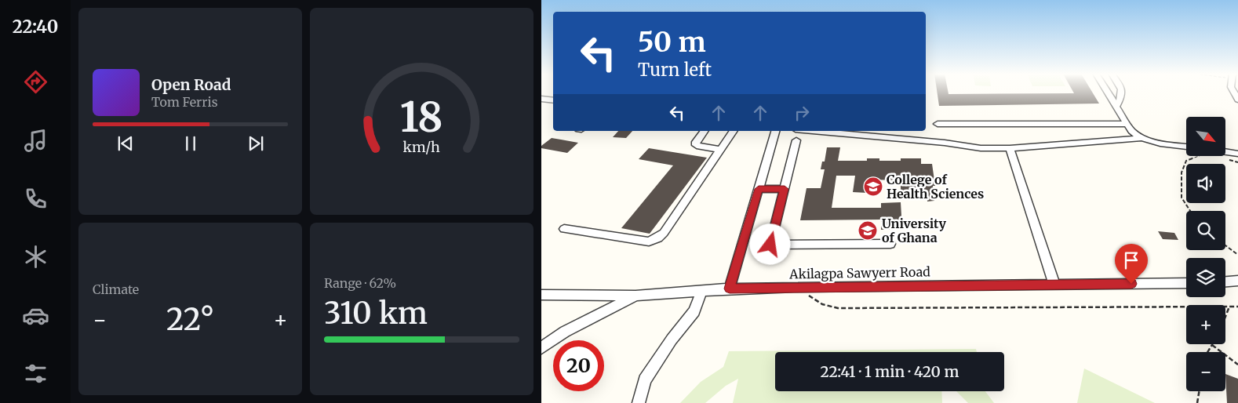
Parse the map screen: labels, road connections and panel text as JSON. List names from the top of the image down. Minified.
{"streets":{"street":["Akilagpa Sawyerr Road"]},"places":{"school or university":["College of Health Sciences","University of Ghana"]},"north":"bottom right","page":{"tabs":"22:40","turn":["50 m","Turn left"],"song":["Open Road","Tom Ferris"],"map_buttons":["+","−"],"tile":["Climate",["Range · 62%","310 km"]],"heat":["−","22°","+"],"limit":"20","trip":"22:41 · 1 min · 420 m","gauge":["18","km/h"]}}
